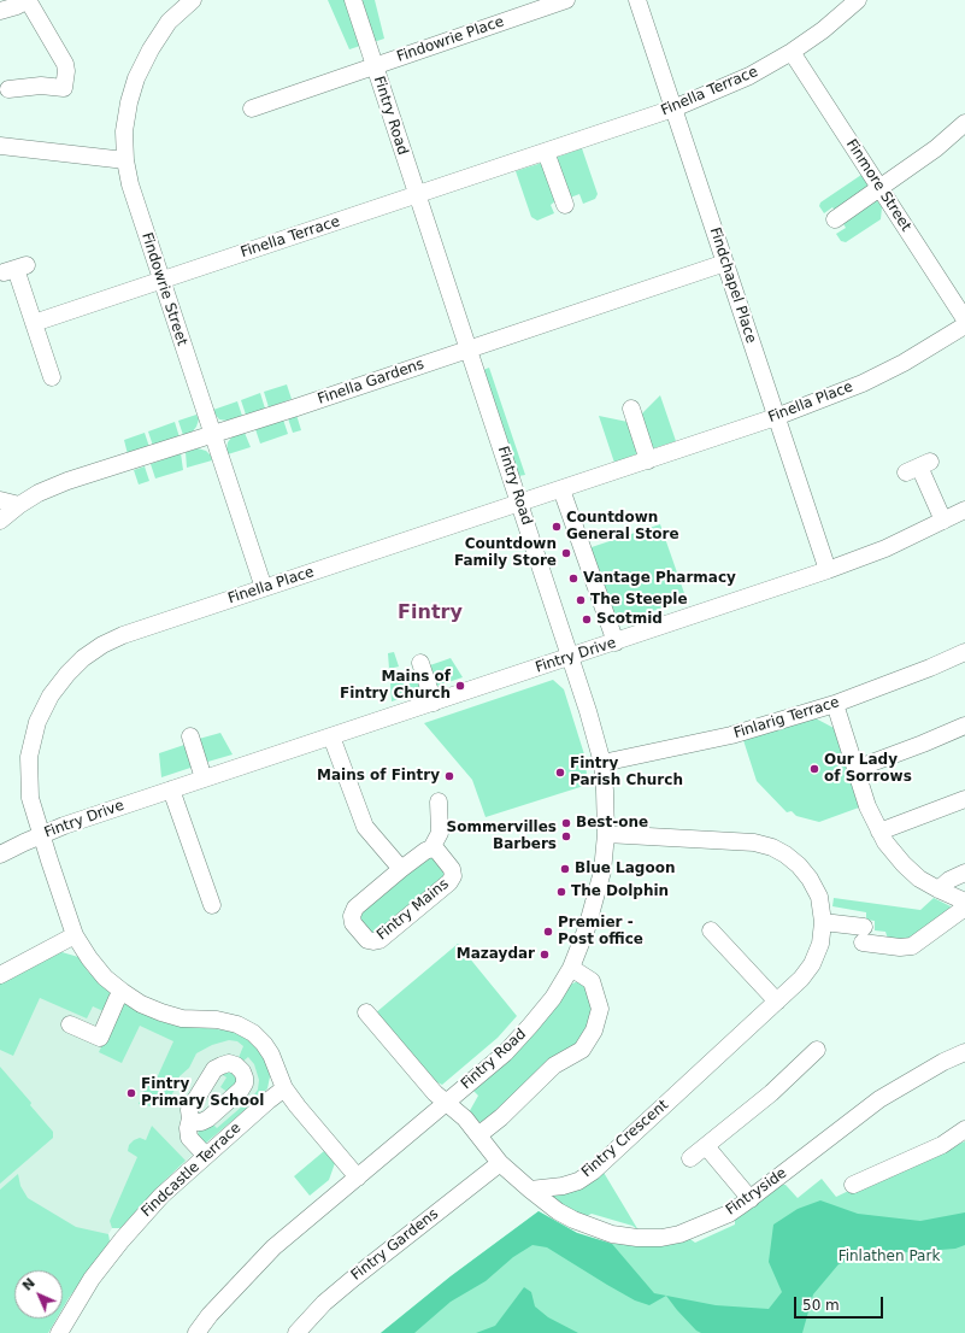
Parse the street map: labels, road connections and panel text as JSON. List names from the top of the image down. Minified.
{"streets":{"street":["Findowrie Place","Finella Terrace","Fintry Road","Finmore Street","Findchapel Place","Findowrie Street","Finella Gardens","Finella Place","Fintry Drive","Finlarig Terrace","Fintry Mains","Fintry Crescent","Findcastle Terrace","Fintryside","Fintry Gardens"]},"crossings":[["Findowrie Place","Fintry Road"],["Finella Terrace","Fintry Road"],["Finella Terrace","Finmore Street"],["Finella Terrace","Findchapel Place"],["Finella Terrace","Findowrie Street"],["Fintry Road","Finella Gardens"],["Fintry Road","Finella Place"],["Fintry Road","Fintry Drive"],["Fintry Road","Finlarig Terrace"],["Fintry Road","Fintry Crescent"],["Findchapel Place","Finella Gardens"],["Findchapel Place","Finella Place"],["Findchapel Place","Fintry Drive"],["Findowrie Street","Finella Gardens"],["Findowrie Street","Finella Place"],["Finella Place","Fintry Drive"],["Finella Place","Findcastle Terrace"],["Fintry Crescent","Fintryside"]],"districts":["Fintry"],"parks":["Finlathen Park"],"places":["Countdown General Store","Countdown Family Store","Vantage Pharmacy","The Steeple","Scotmid","Mains of Fintry Church","Our Lady of Sorrows","Fintry Parish Church","Mains of Fintry","Best-one","Sommervilles Barbers","Blue Lagoon","The Dolphin","Premier - Post office","Mazaydar","Fintry Primary School"],"scale_bar":"50 m","north":"top left"}
